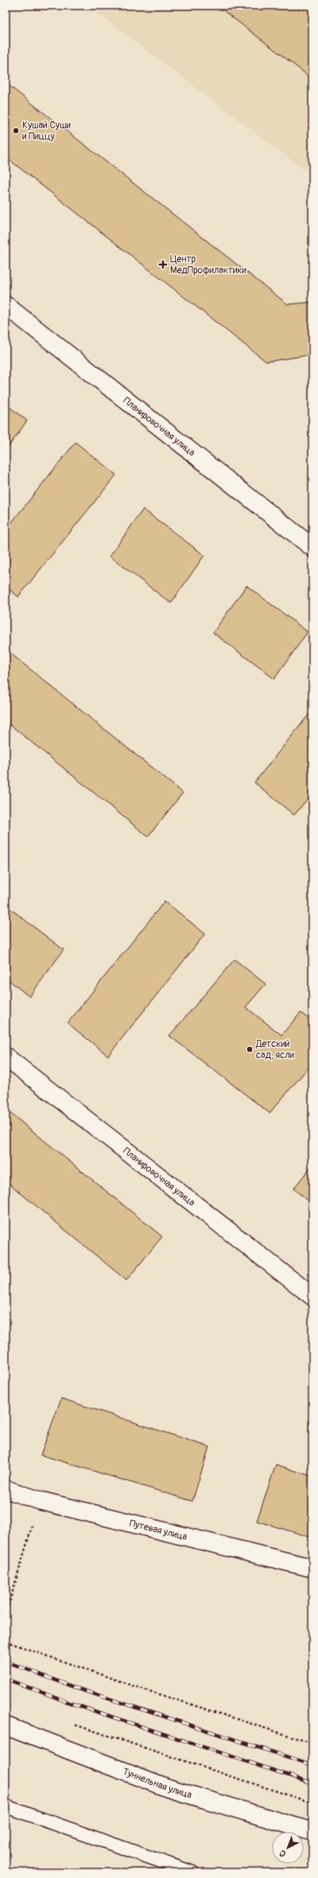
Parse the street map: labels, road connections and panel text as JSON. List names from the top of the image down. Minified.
{"streets":{"street":["Планировочная улица","Путевая улица","Туннельная улица"]},"places":{"other":["Кушай Суши и Пиццу","Детский сад, ясли"],"health":["Центр МедПрофилактики"]},"north":"bottom left"}
